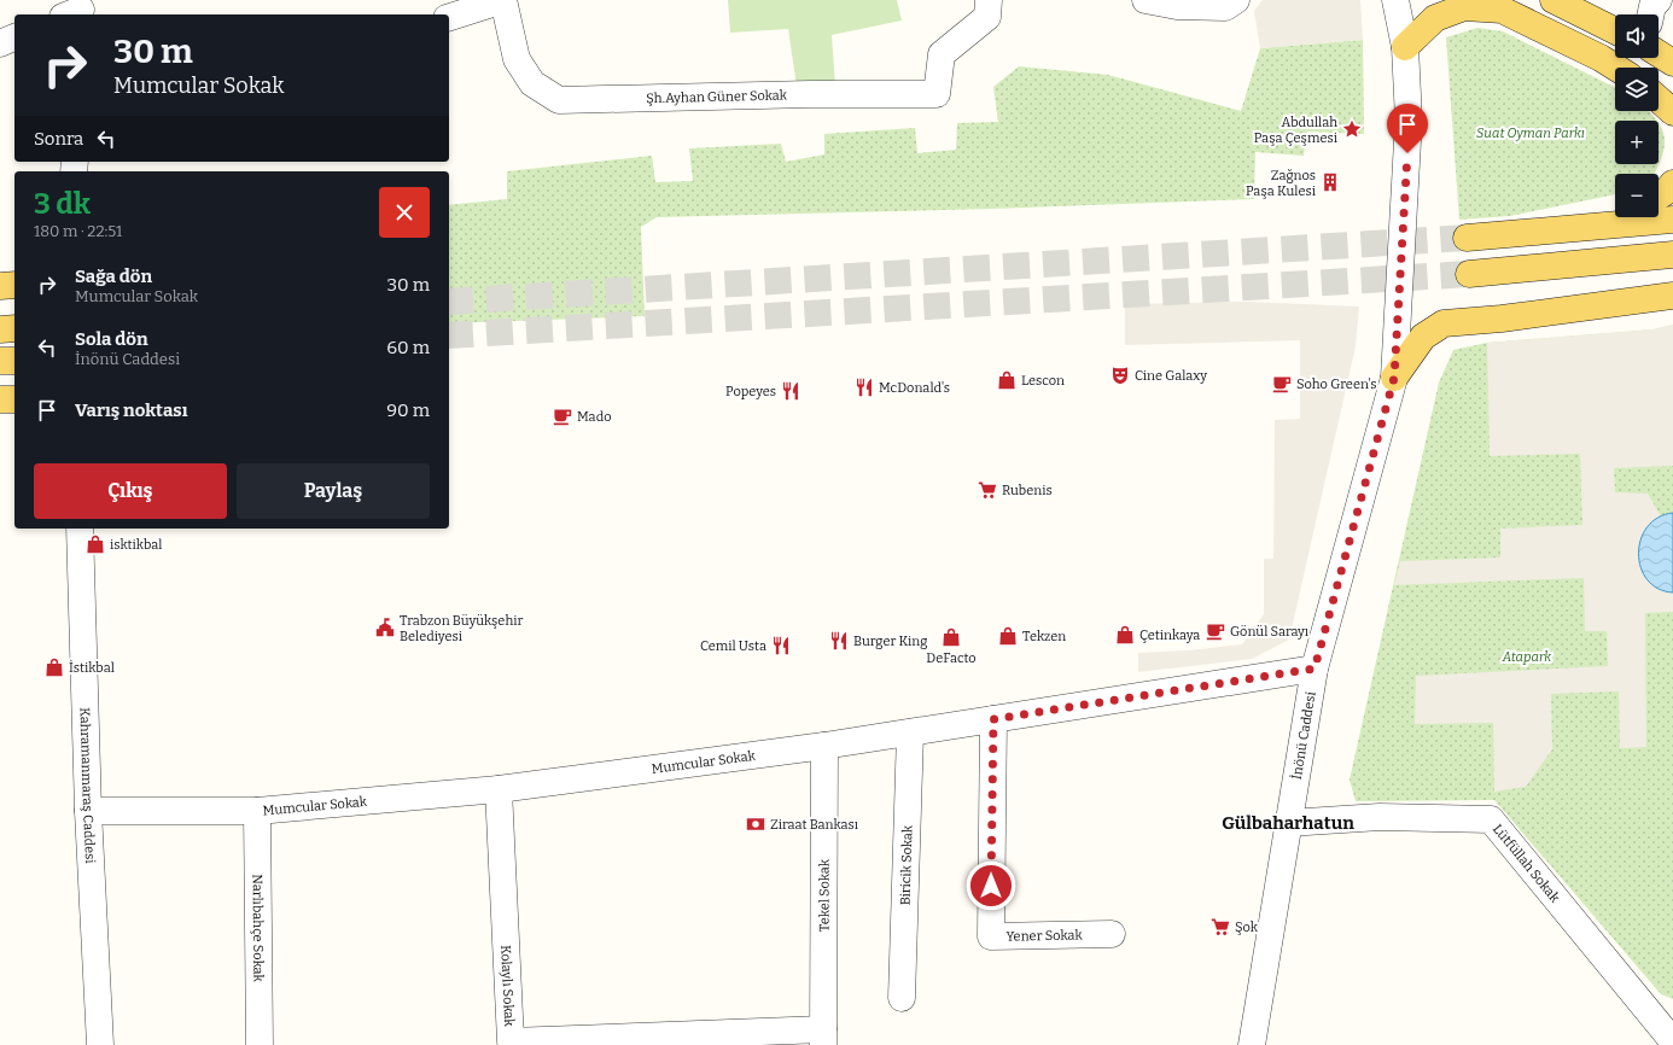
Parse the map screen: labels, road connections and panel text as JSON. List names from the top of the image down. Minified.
{"streets":{"street":["Şh.Ayhan Güner Sokak","İnönü Caddesi","Mumcular Sokak","Kahramanmaraş Caddesi","Lütfüllah Sokak","Biricik Sokak","Tekel Sokak","Narlıbahçe Sokak","Yener Sokak","Kolaylı Sokak"]},"crossings":[["İnönü Caddesi","Mumcular Sokak"],["İnönü Caddesi","Lütfüllah Sokak"],["Mumcular Sokak","Kahramanmaraş Caddesi"],["Mumcular Sokak","Biricik Sokak"],["Mumcular Sokak","Tekel Sokak"],["Mumcular Sokak","Narlıbahçe Sokak"],["Mumcular Sokak","Yener Sokak"],["Mumcular Sokak","Kolaylı Sokak"],["Tekel Sokak","Kolaylı Sokak"]],"districts":["Gülbaharhatun"],"parks":["Suat Oyman Parkı","Atapark"],"places":{"place":["Abdullah Paşa Çeşmesi"],"building":["Zağnos Paşa Kulesi"],"theatre":["Cine Galaxy"],"shop":["Lescon","isktikbal","Çetinkaya","Tekzen","DeFacto","İstikbal"],"cafe":["Soho Green's","Mado","Gönül Sarayı"],"restaurant":["McDonald's","Popeyes","Burger King","Cemil Usta"],"supermarket":["Rubenis","Şok"],"public building":["Trabzon Büyükşehir Belediyesi"],"bank":["Ziraat Bankası"]},"page":{"map_buttons":["+","−"],"turn":["30 m","Mumcular Sokak"],"then":"Sonra","heading":["3 dk","180 m · 22:51"],"list":[{"name":"Sağa dön","note":"Mumcular Sokak","value":"30 m"},{"name":"Sola dön","note":"İnönü Caddesi","value":"60 m"},{"name":"Varış noktası","value":"90 m"}],"buttons":["Çıkış","Paylaş"]}}
